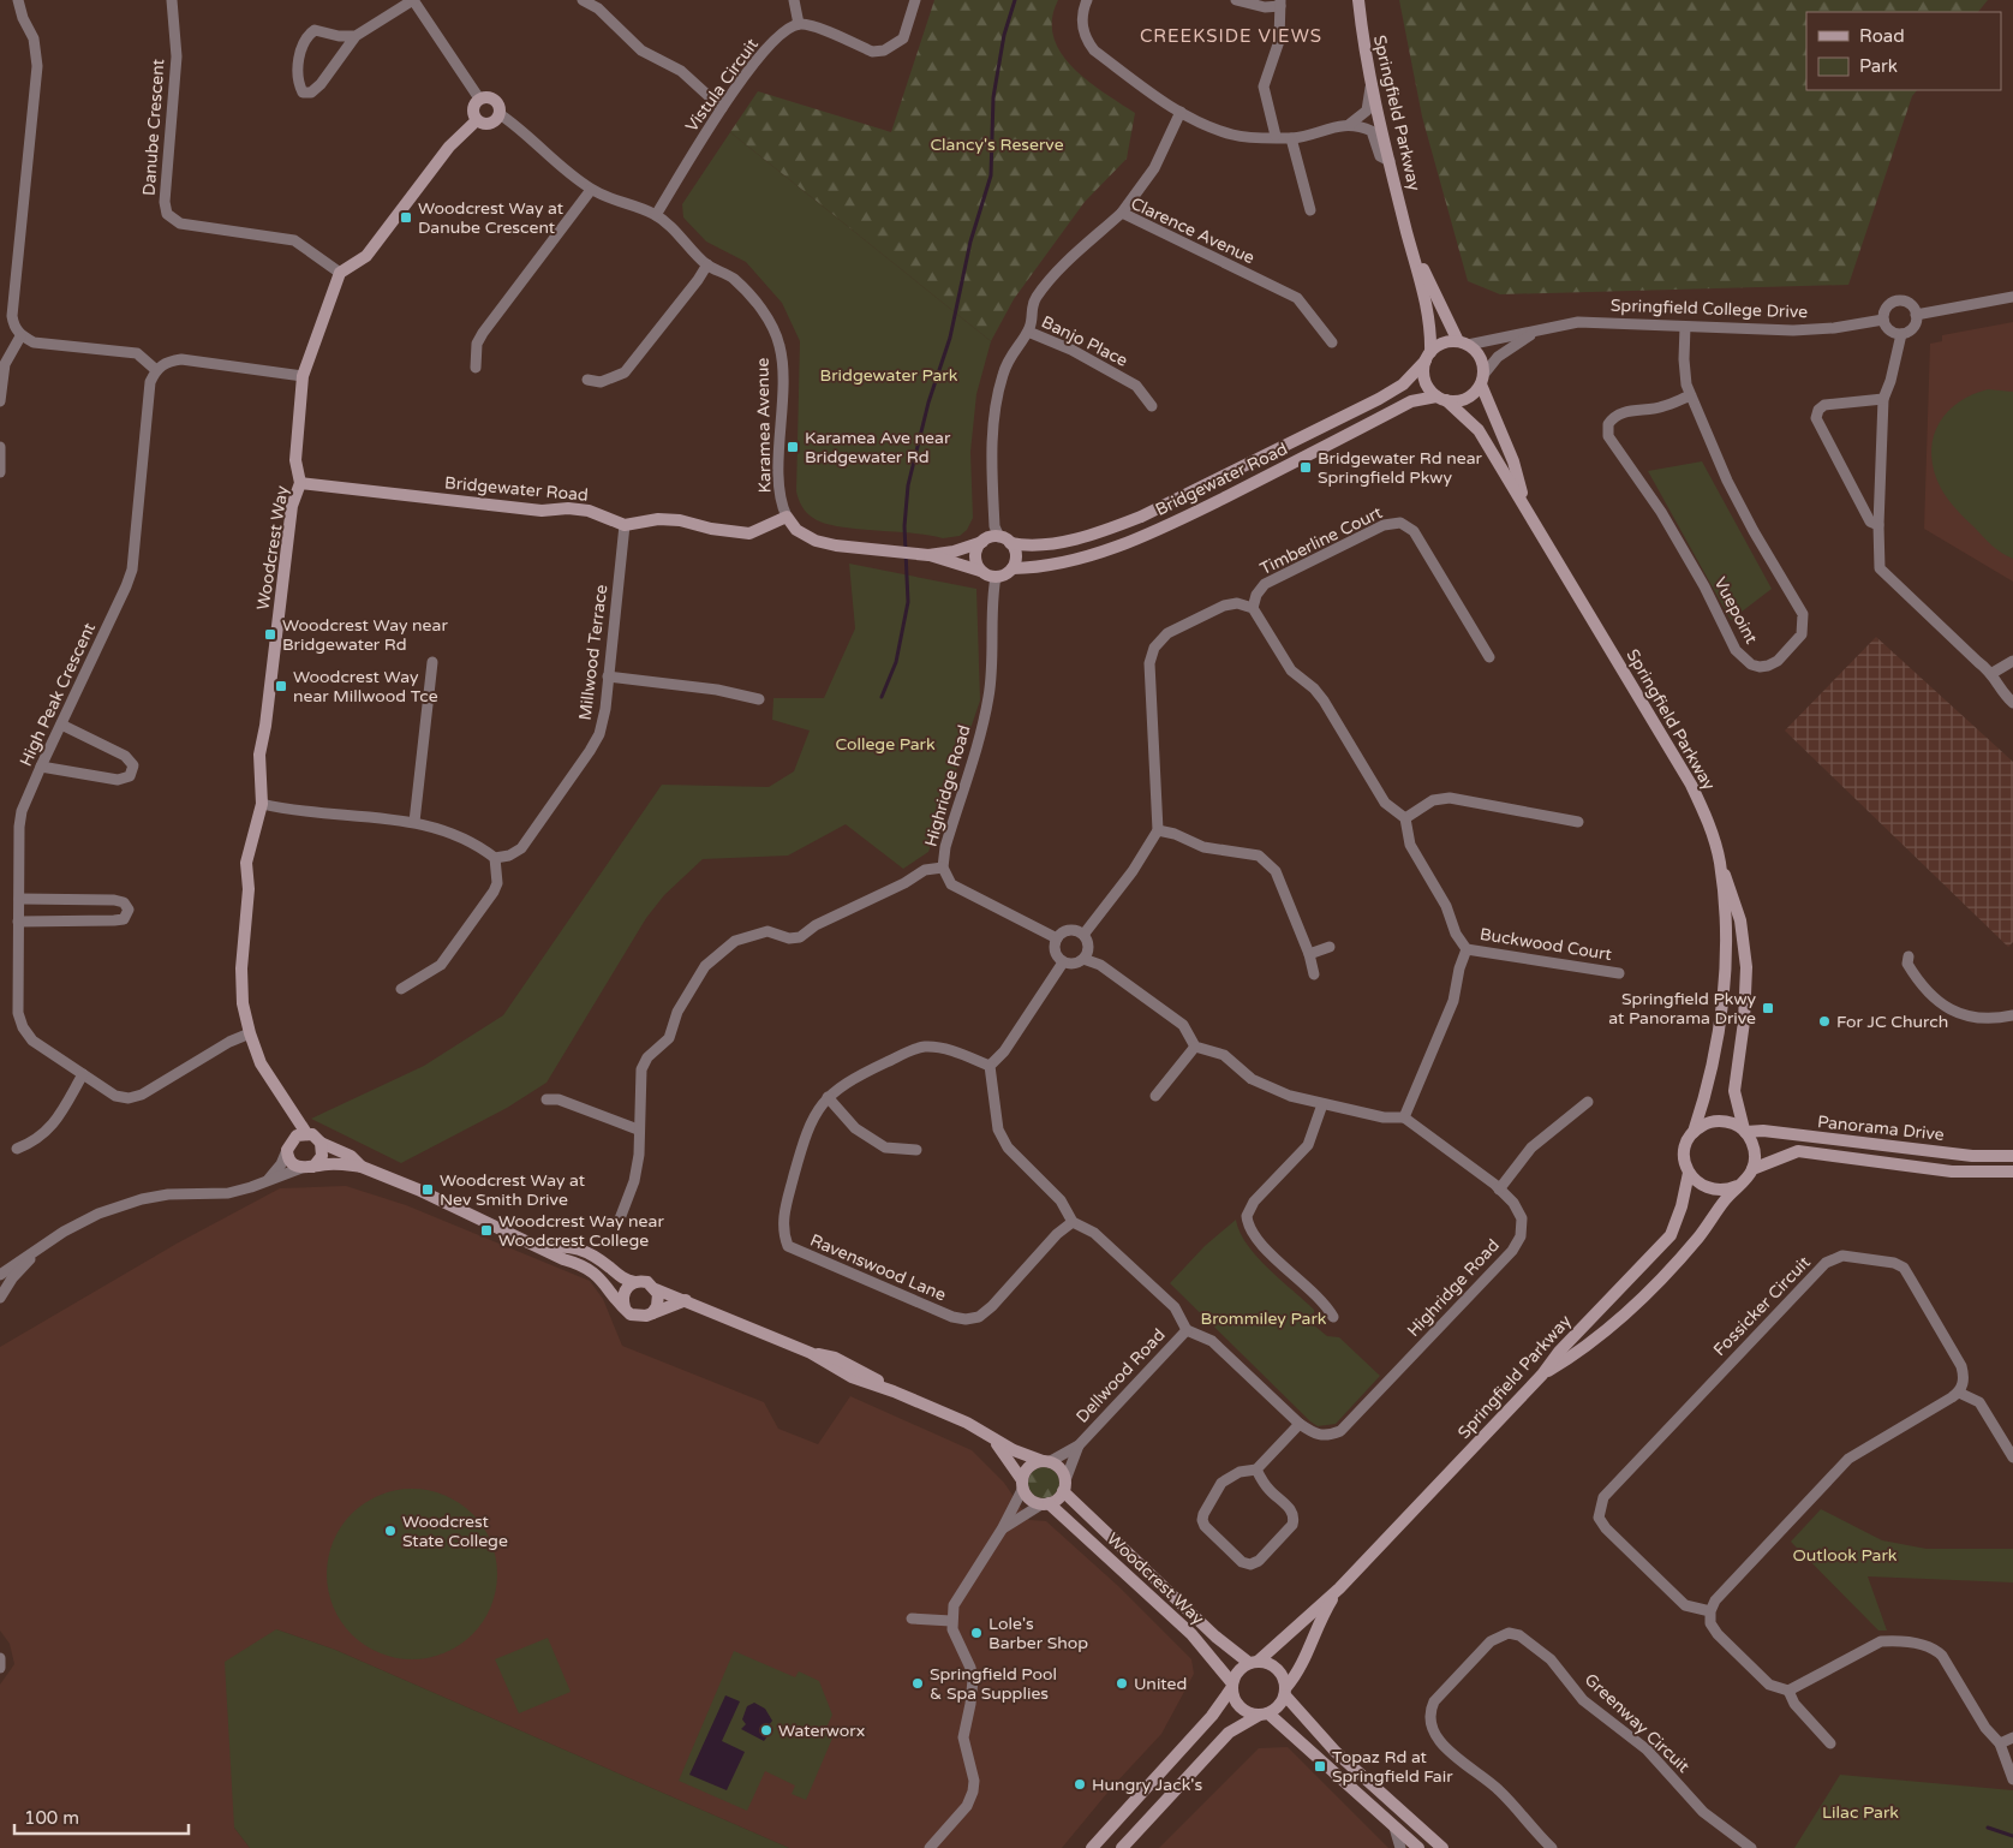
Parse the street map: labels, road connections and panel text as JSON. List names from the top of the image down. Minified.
{"streets":{"street":["Vistula Circuit","Springfield Parkway","Danube Crescent","Clarence Avenue","Springfield College Drive","Banjo Place","Karamea Avenue","Bridgewater Road","Timberline Court","Woodcrest Way","Vuepoint","Millwood Terrace","High Peak Crescent","Highridge Road","Buckwood Court","Panorama Drive","Ravenswood Lane","Fossicker Circuit","Dellwood Road","Greenway Circuit"]},"crossings":[["Vistula Circuit","Karamea Avenue"],["Springfield Parkway","Springfield College Drive"],["Springfield Parkway","Bridgewater Road"],["Springfield Parkway","Woodcrest Way"],["Springfield Parkway","Panorama Drive"],["Danube Crescent","Woodcrest Way"],["Clarence Avenue","Banjo Place"],["Clarence Avenue","Bridgewater Road"],["Clarence Avenue","Highridge Road"],["Springfield College Drive","Bridgewater Road"],["Springfield College Drive","Vuepoint"],["Karamea Avenue","Bridgewater Road"],["Bridgewater Road","Woodcrest Way"],["Bridgewater Road","Millwood Terrace"],["Bridgewater Road","Highridge Road"],["Woodcrest Way","High Peak Crescent"],["Woodcrest Way","Dellwood Road"],["Highridge Road","Dellwood Road"]],"districts":["CREEKSIDE VIEWS"],"parks":["Clancy's Reserve","Bridgewater Park","College Park","Brommiley Park","Outlook Park","Lilac Park"],"places":{"transit":["Woodcrest Way at Danube Crescent","Karamea Ave near Bridgewater Rd","Bridgewater Rd near Springfield Pkwy","Woodcrest Way near Bridgewater Rd","Woodcrest Way near Millwood Tce","Springfield Pkwy at Panorama Drive","Woodcrest Way at Nev Smith Drive","Woodcrest Way near Woodcrest College","Topaz Rd at Springfield Fair"],"other":["For JC Church","Woodcrest State College","Lole's Barber Shop","Springfield Pool & Spa Supplies","United","Waterworx","Hungry Jack's"]},"legend":["Road","Park"],"scale_bar":"100 m"}
